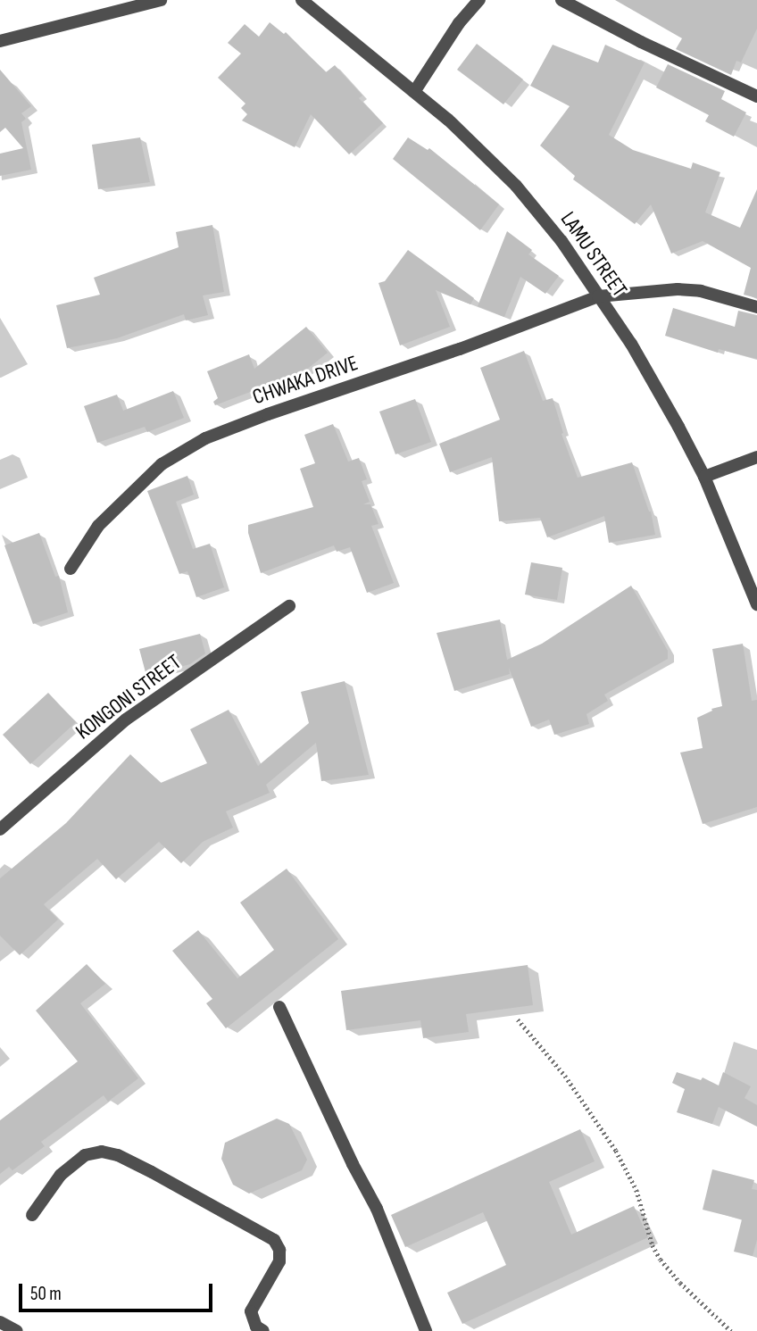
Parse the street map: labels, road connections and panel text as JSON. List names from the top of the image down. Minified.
{"streets":{"street":["LAMU STREET","CHWAKA DRIVE","KONGONI STREET"]},"crossings":[["LAMU STREET","CHWAKA DRIVE"]],"scale_bar":"50 m"}
